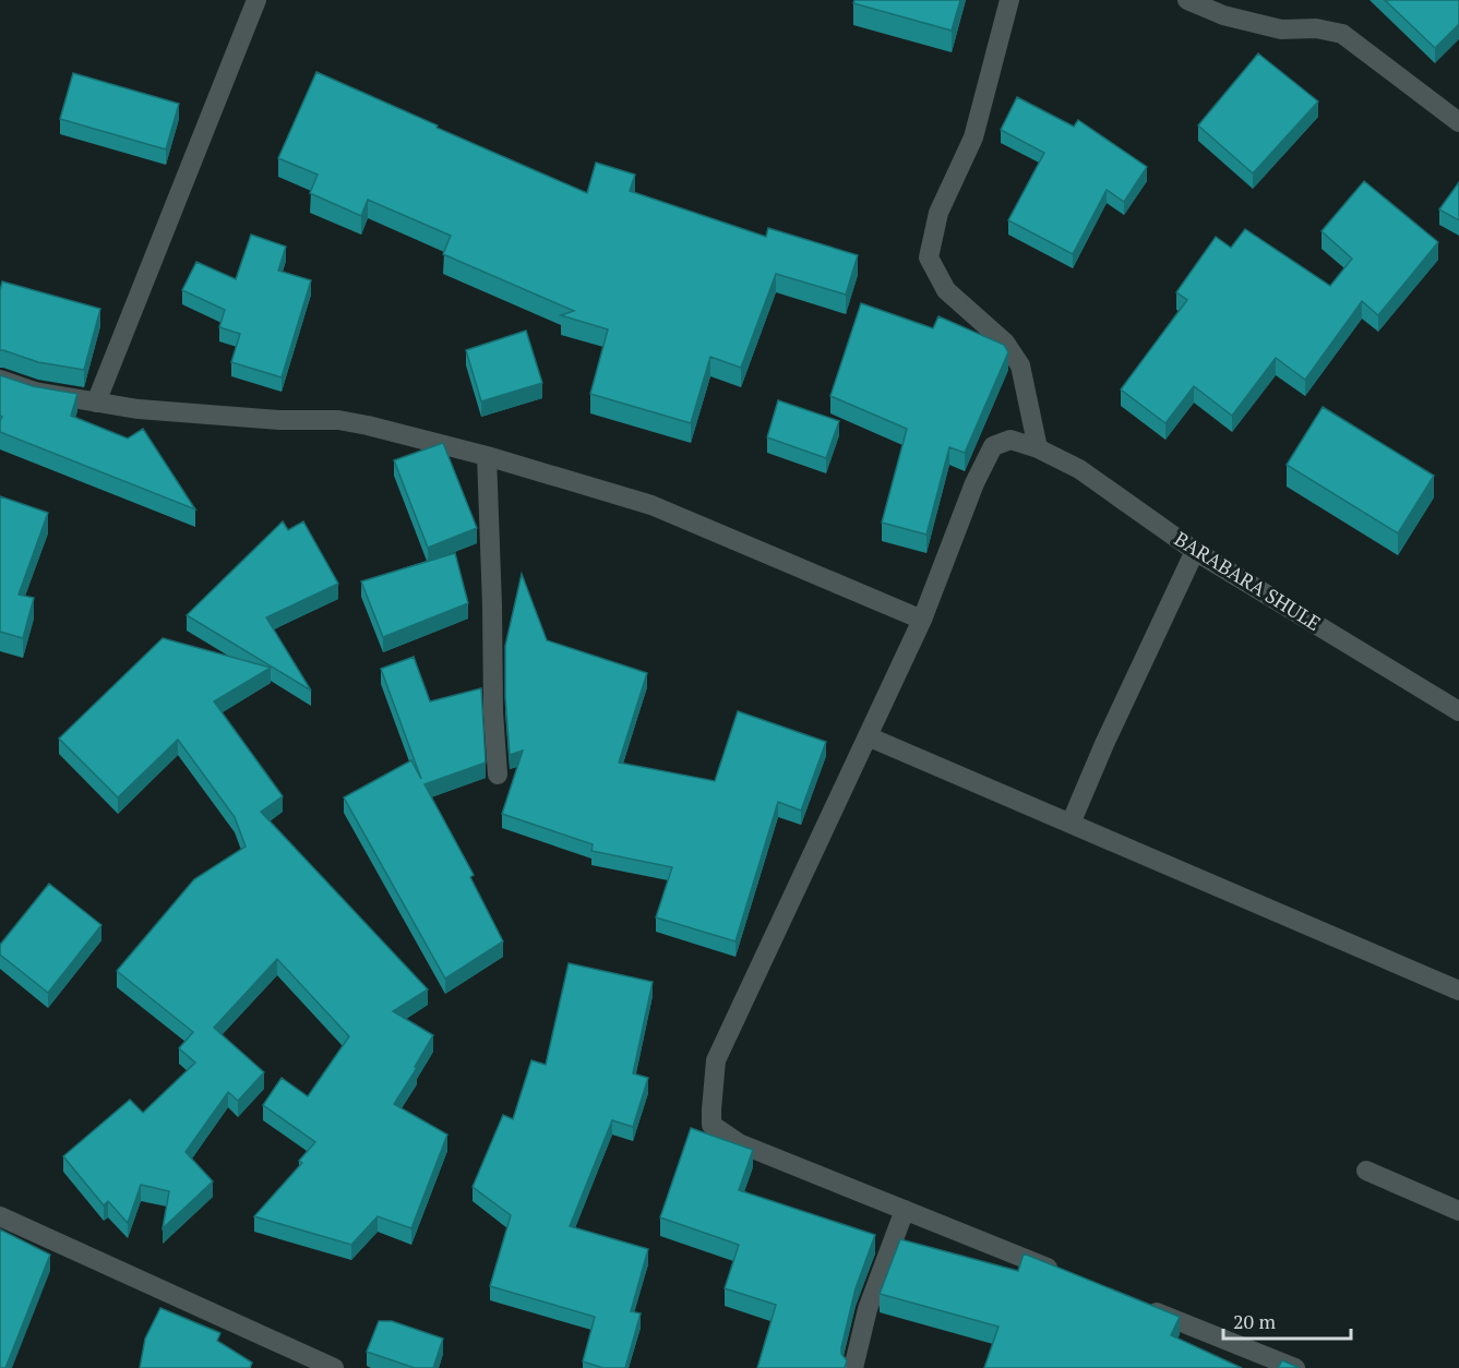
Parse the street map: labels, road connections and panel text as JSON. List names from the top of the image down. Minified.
{"streets":{"street":["BARABARA SHULE"]},"scale_bar":"20 m"}
